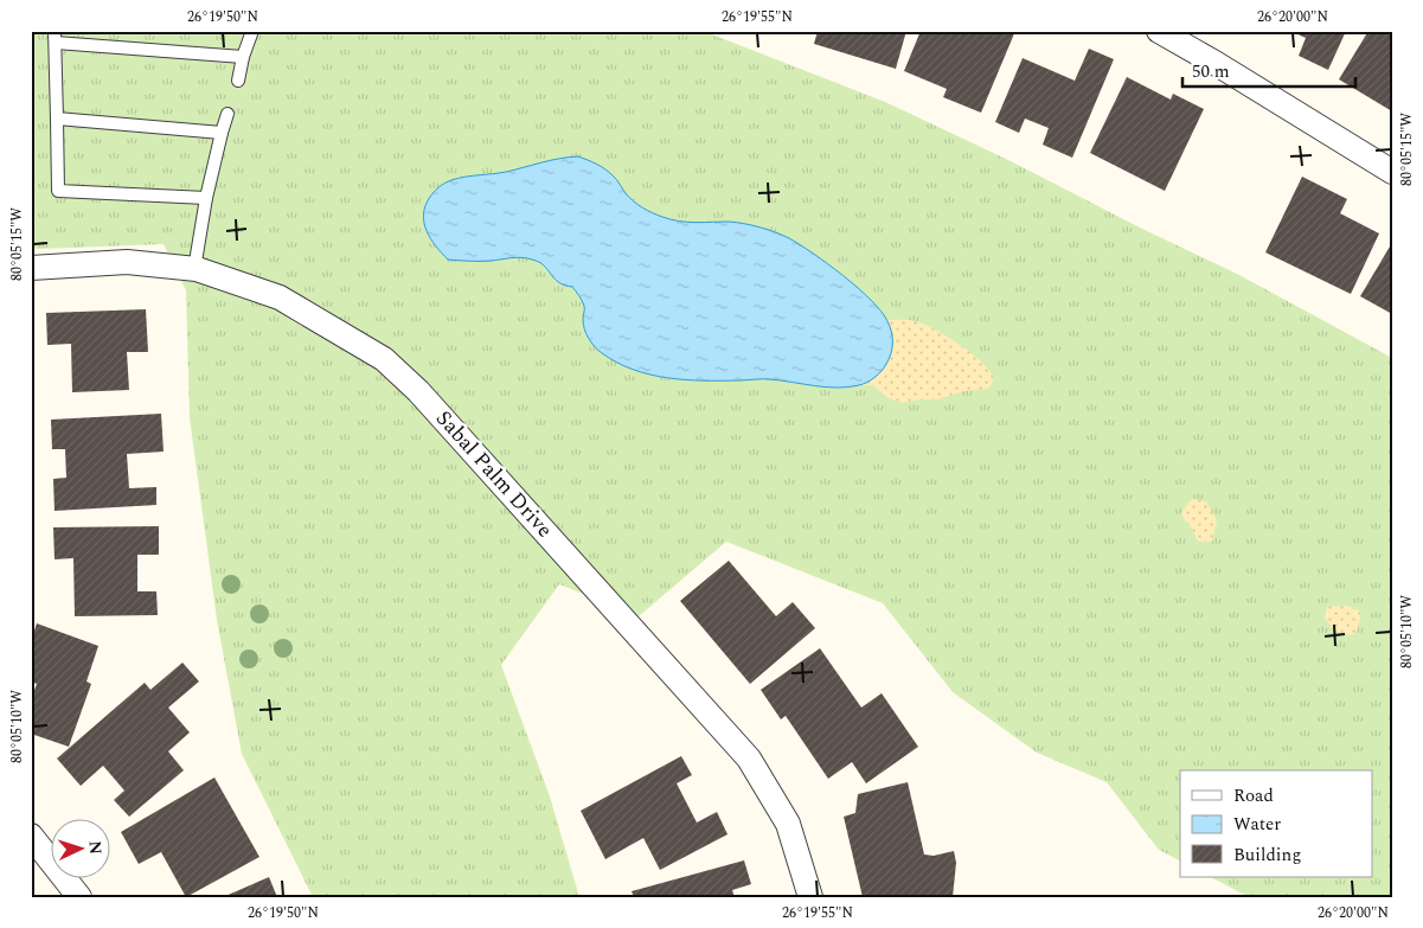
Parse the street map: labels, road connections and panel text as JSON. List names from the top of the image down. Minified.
{"streets":{"street":["Sabal Palm Drive"]},"legend":["Road","Water","Building"],"scale_bar":"50 m","north":"right","coordinates":["26°19'50\"N","26°19'55\"N","26°20'00\"N","80°05'15\"W","80°05'10\"W"]}
